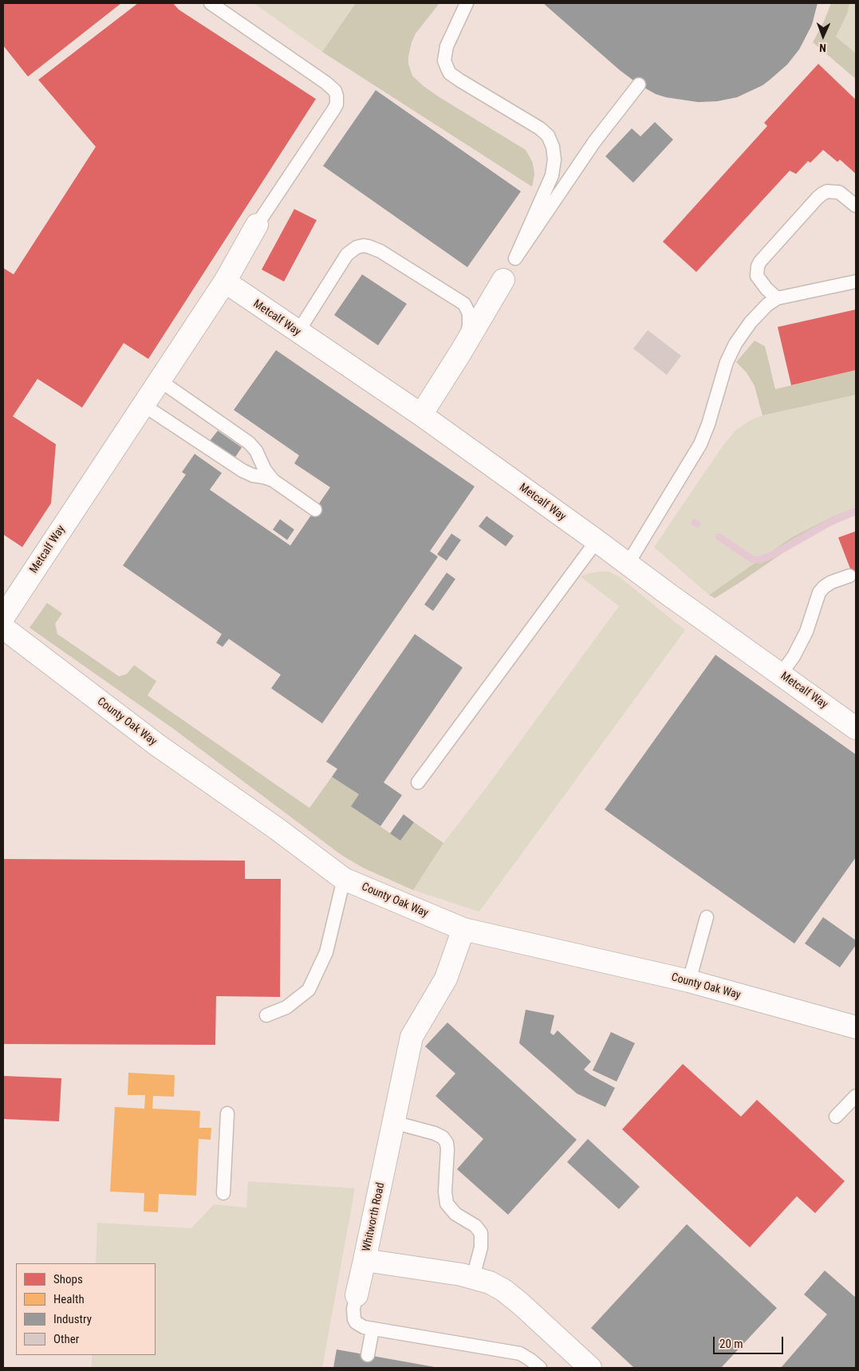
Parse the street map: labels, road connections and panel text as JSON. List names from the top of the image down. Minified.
{"streets":{"street":["Metcalf Way","County Oak Way","Whitworth Road"]},"crossings":[["County Oak Way","Whitworth Road"]],"legend":["Shops","Health","Industry","Other"],"scale_bar":"20 m","north":"bottom"}
